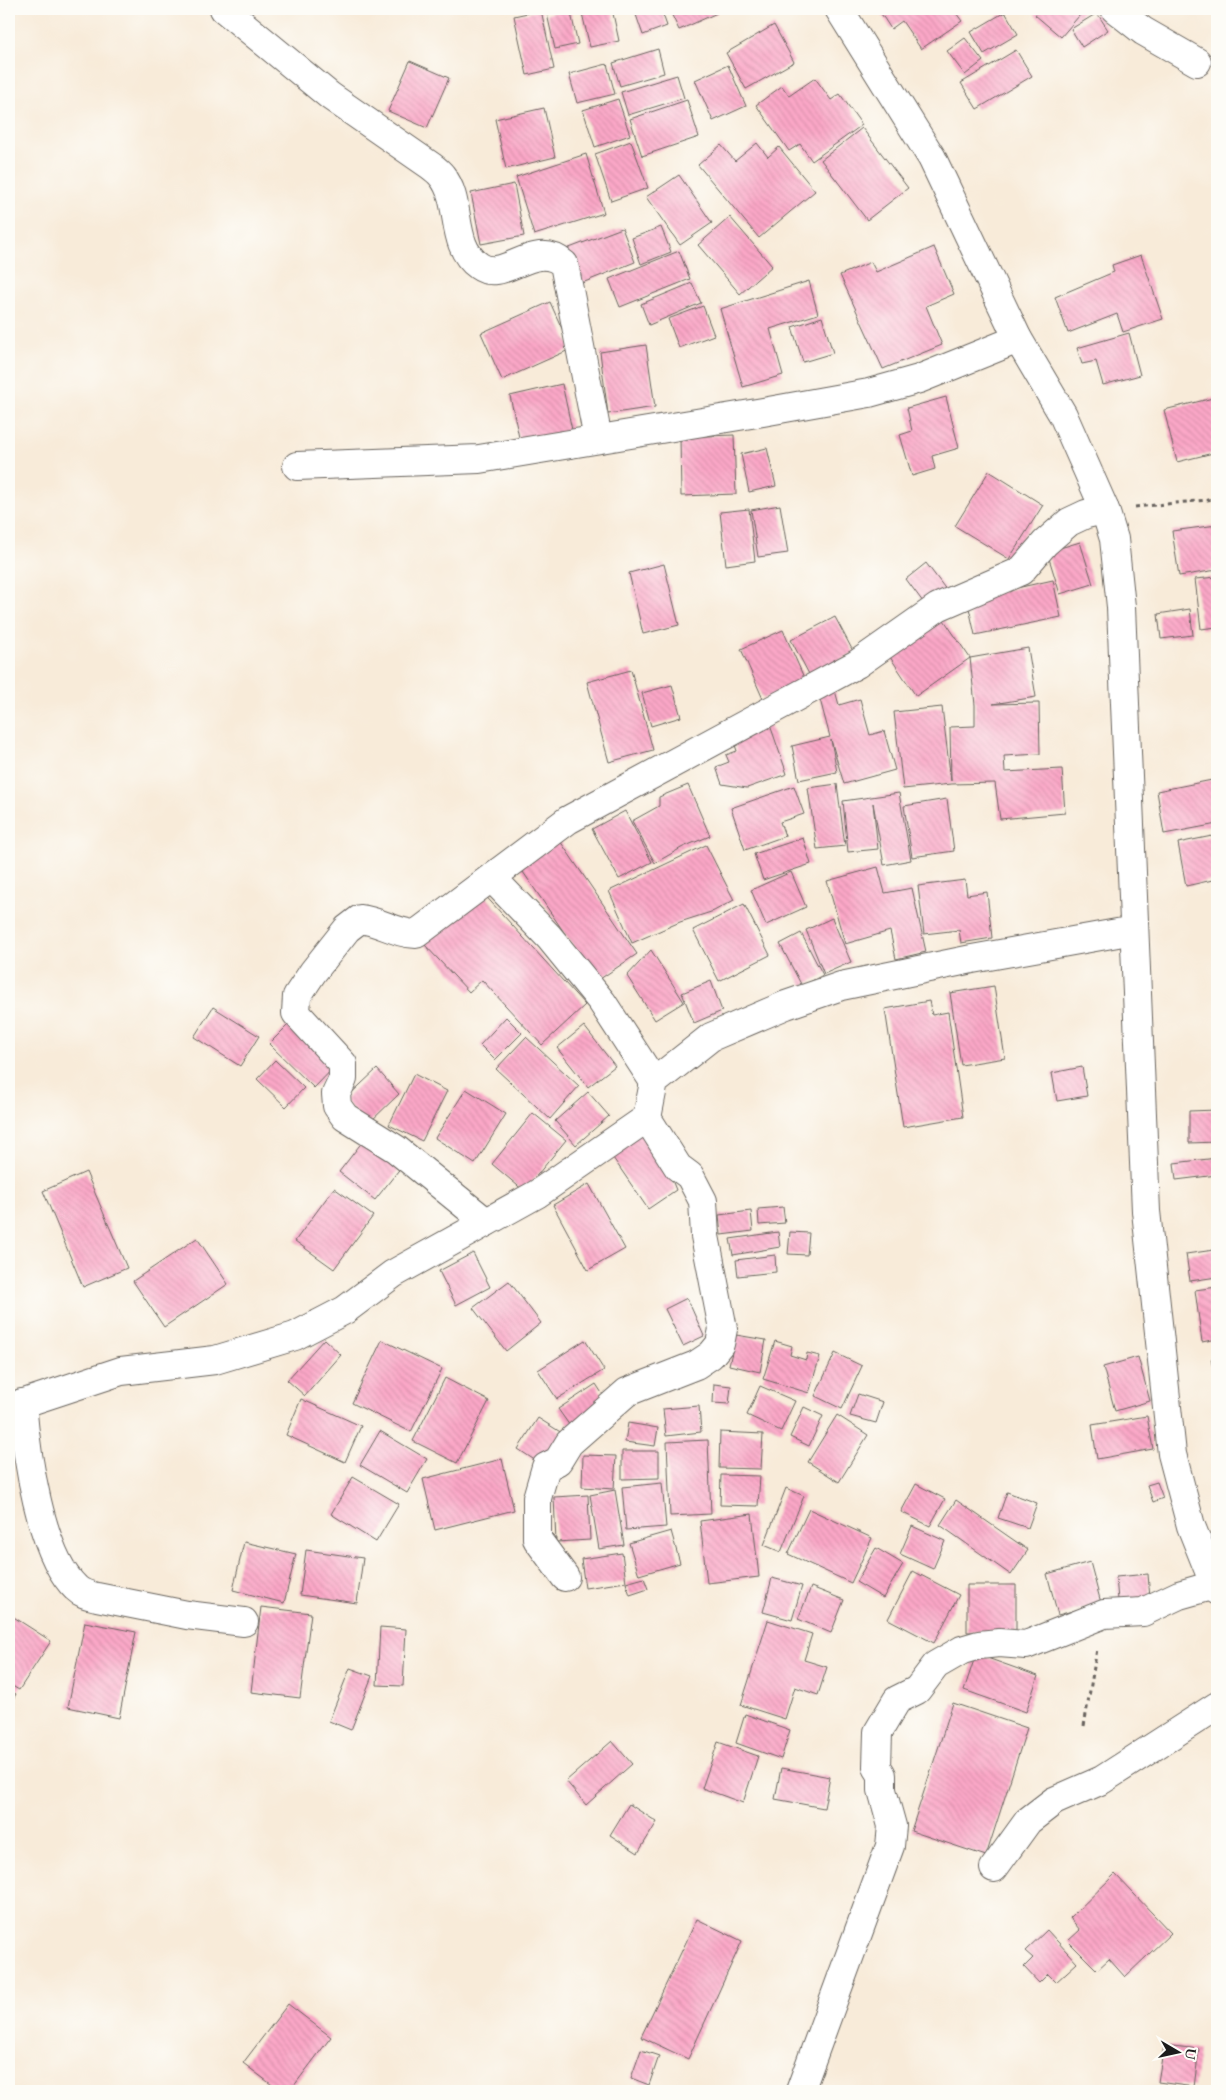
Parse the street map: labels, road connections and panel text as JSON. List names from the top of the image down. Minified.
{"north":"right"}
